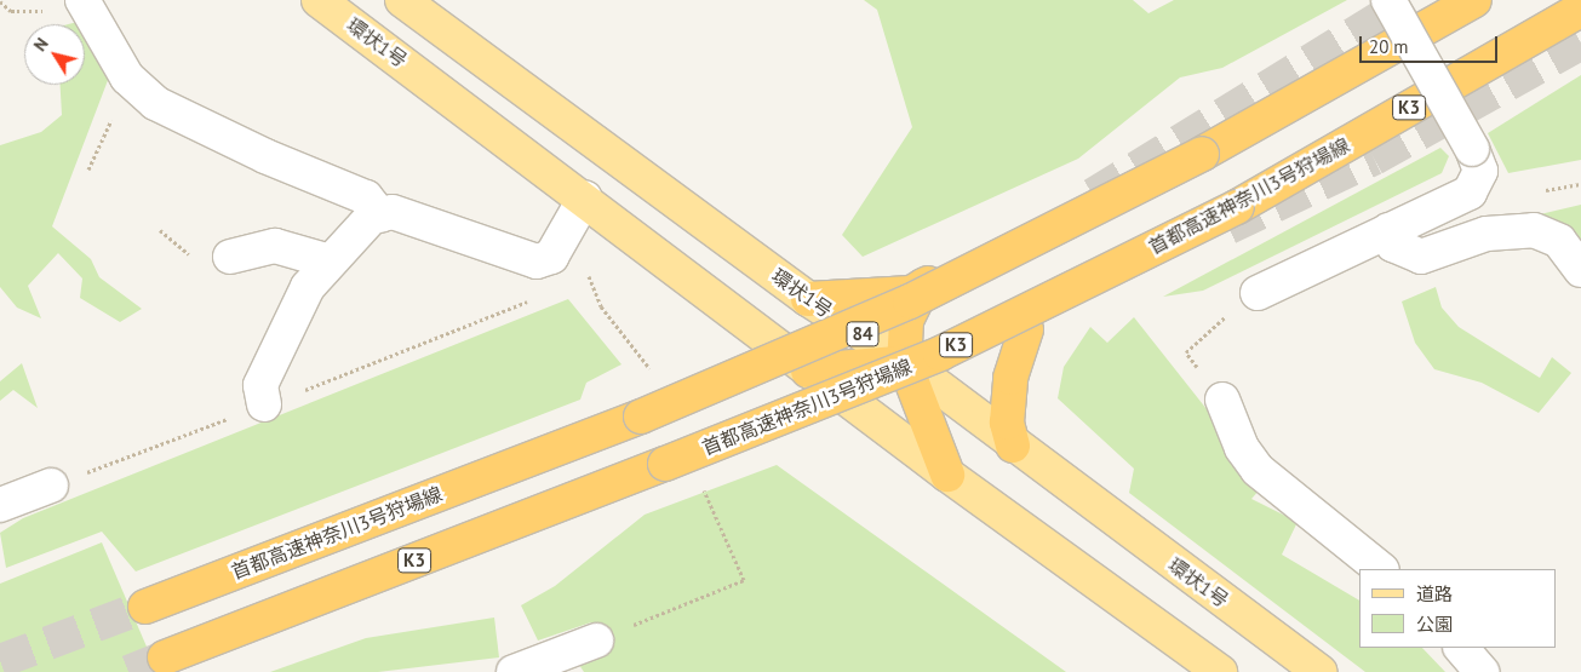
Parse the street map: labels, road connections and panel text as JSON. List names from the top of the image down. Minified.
{"streets":{"highway":["K3","首都高速神奈川3号狩場線"],"main road":["環状1号","84"]},"legend":["道路","公園"],"scale_bar":"20 m","north":"top left"}
